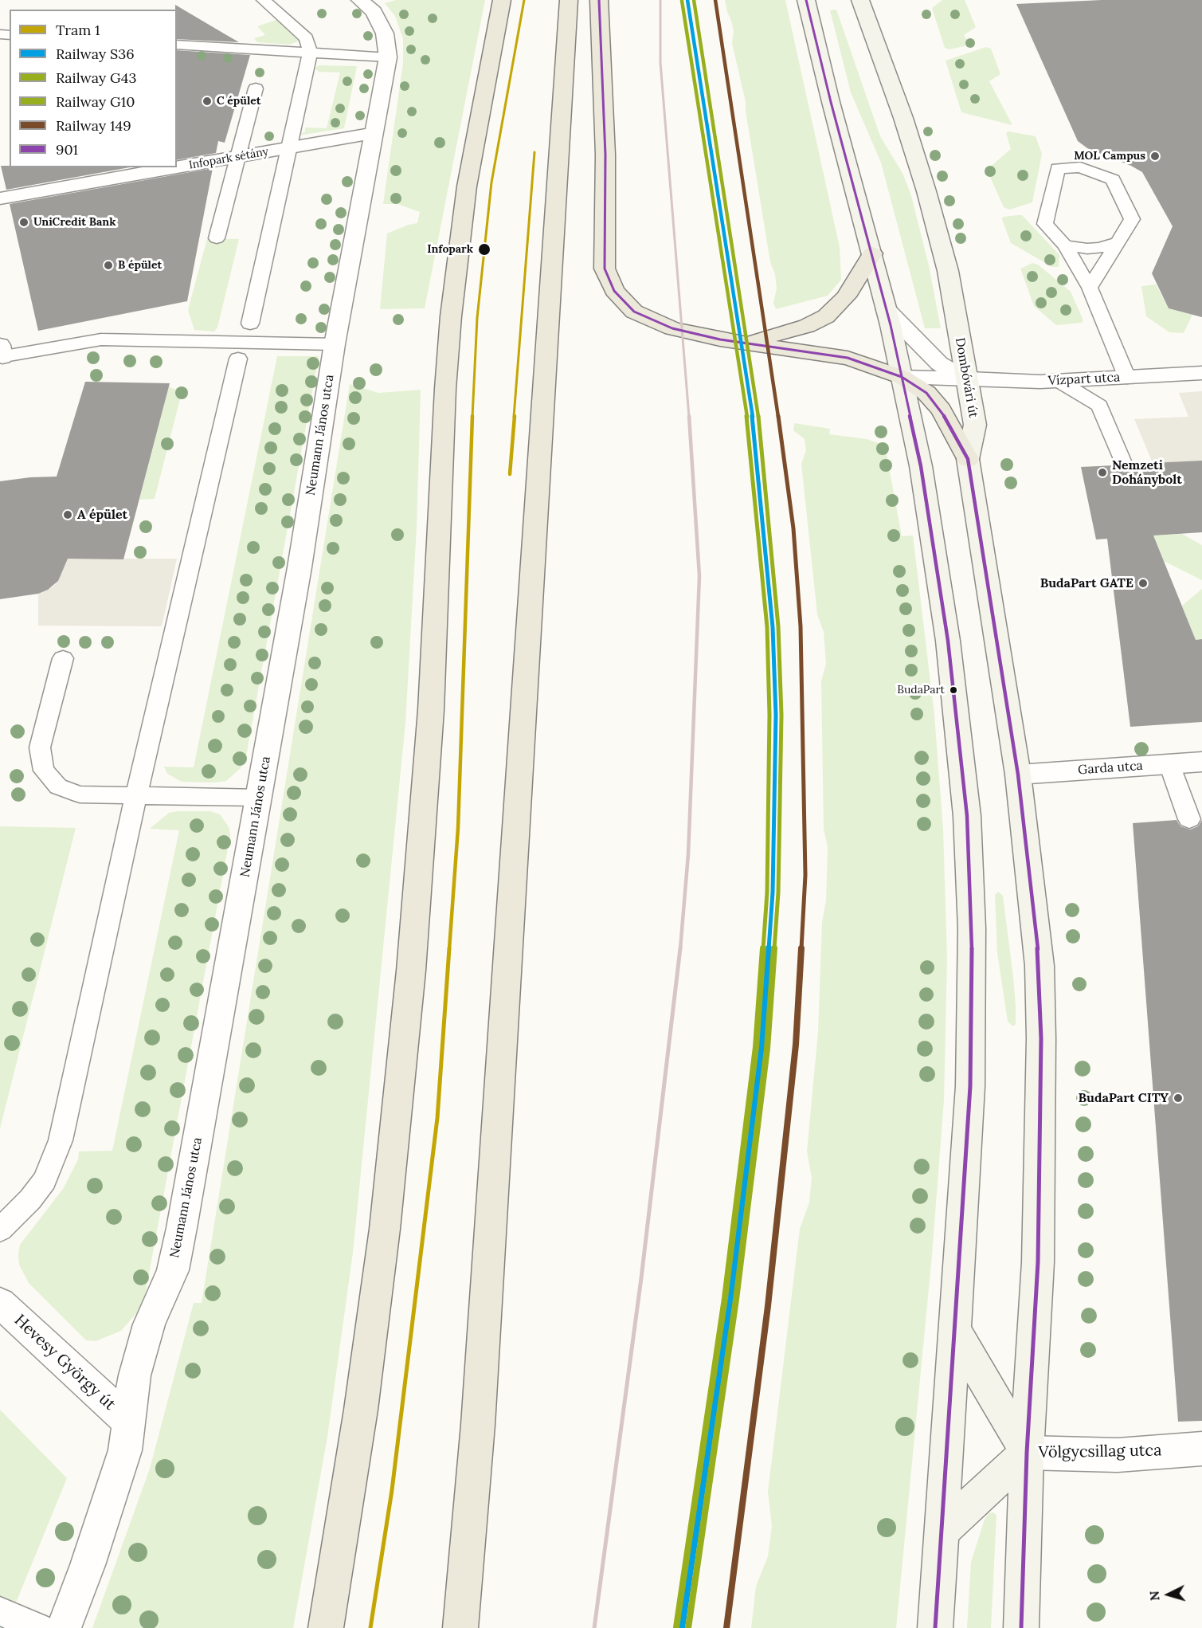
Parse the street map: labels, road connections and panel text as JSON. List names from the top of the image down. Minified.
{"streets":{"main road":["Dombóvári út"],"street":["Infopark sétány","Vízpart utca","Neumann János utca","Garda utca","Hevesy György út","Völgycsillag utca"]},"crossings":[["Infopark sétány","Neumann János utca"],["Dombóvári út","Vízpart utca"],["Dombóvári út","Garda utca"],["Dombóvári út","Völgycsillag utca"],["Neumann János utca","Hevesy György út"]],"places":["C épület","MOL Campus","UniCredit Bank","Infopark","B épület","Nemzeti Dohánybolt","A épület","BudaPart GATE","BudaPart","BudaPart CITY"],"lines":["tram line 1","rail line S36","rail line G43","rail line 149","transit line 901","rail line G10"],"legend":["Tram 1","Railway S36","Railway G43","Railway G10","Railway 149","901"],"north":"left"}
